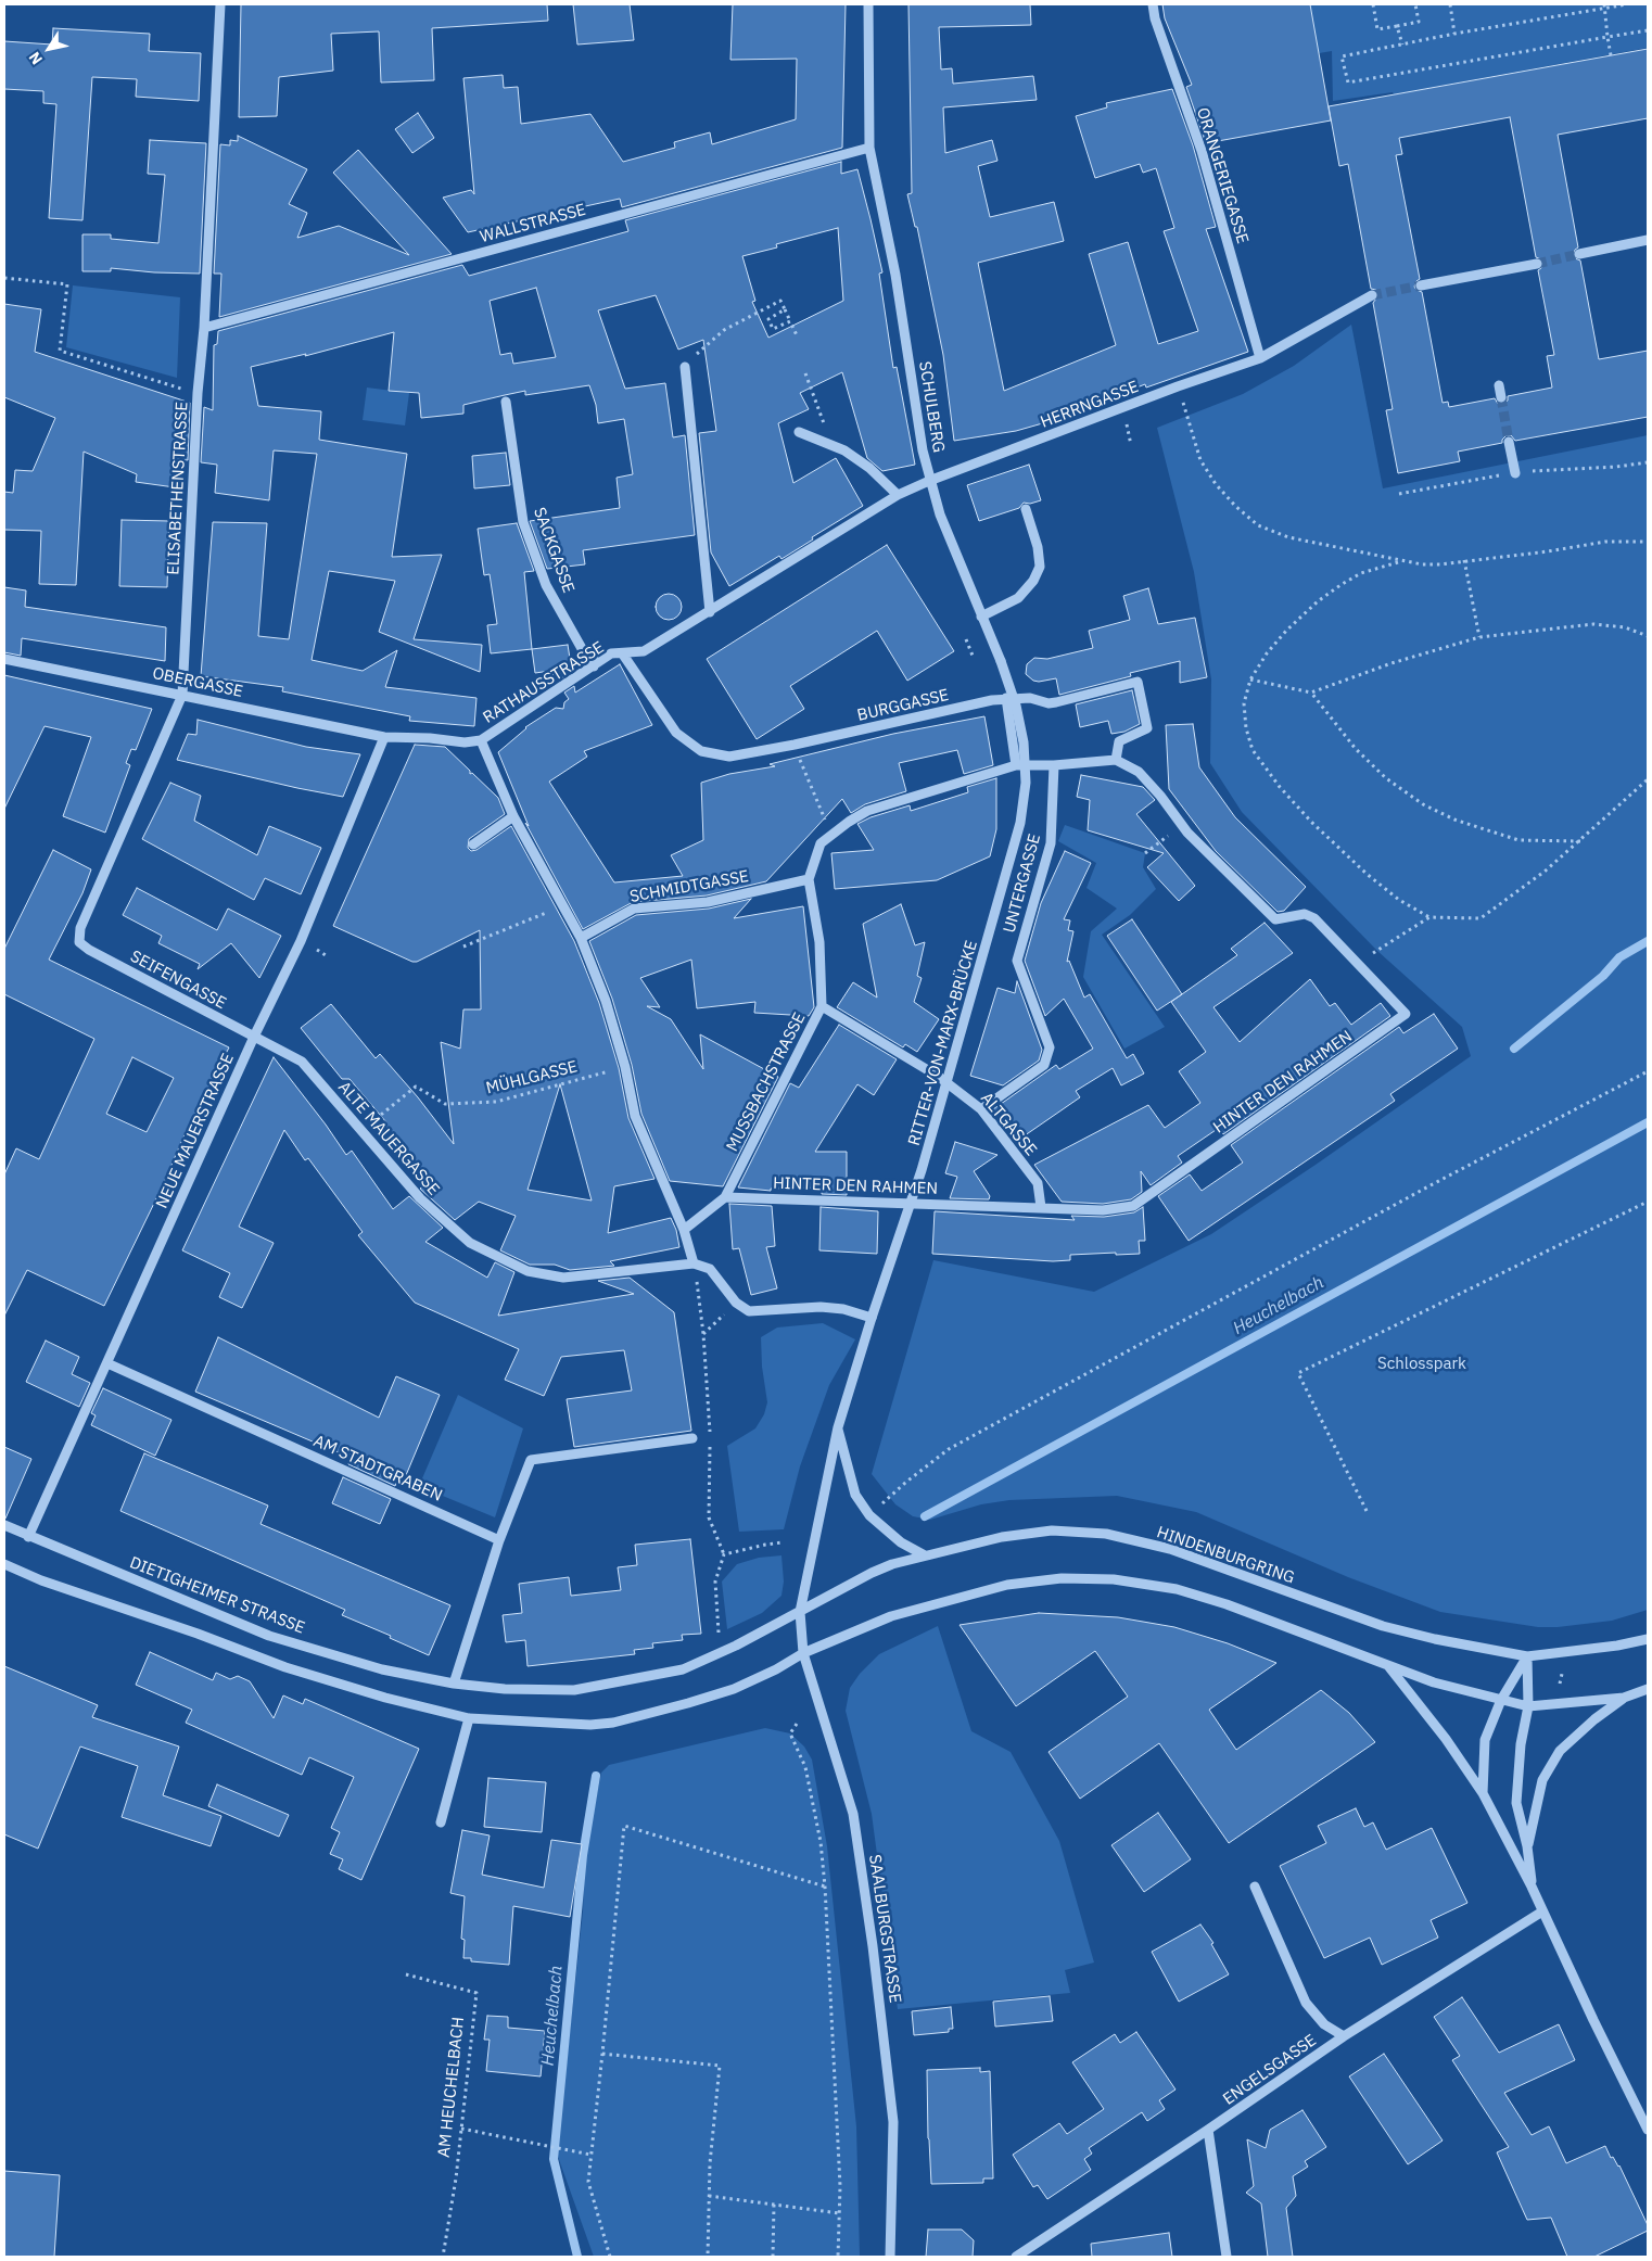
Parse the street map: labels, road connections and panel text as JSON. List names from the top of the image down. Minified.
{"streets":{"street":["ORANGERIEGASSE","WALLSTRASSE","HERRNGASSE","SCHULBERG","ELISABETHENSTRASSE","SACKGASSE","OBERGASSE","RATHAUSSTRASSE","BURGGASSE","UNTERGASSE","SCHMIDTGASSE","SEIFENGASSE","RITTER-VON-MARX-BRÜCKE","MUSSBACHSTRASSE","HINTER DEN RAHMEN","ALTGASSE","NEUE MAUERSTRASSE","ALTE MAUERGASSE","AM STADTGRABEN","HINDENBURGRING","DIETIGHEIMER STRASSE","SAALBURGSTRASSE","ENGELSGASSE"],"path":["MÜHLGASSE","AM HEUCHELBACH"]},"crossings":[["ORANGERIEGASSE","HERRNGASSE"],["WALLSTRASSE","SCHULBERG"],["WALLSTRASSE","ELISABETHENSTRASSE"],["HERRNGASSE","SCHULBERG"],["HERRNGASSE","RATHAUSSTRASSE"],["SCHULBERG","RATHAUSSTRASSE"],["SCHULBERG","RITTER-VON-MARX-BRÜCKE"],["ELISABETHENSTRASSE","OBERGASSE"],["ELISABETHENSTRASSE","SEIFENGASSE"],["SACKGASSE","RATHAUSSTRASSE"],["OBERGASSE","RATHAUSSTRASSE"],["OBERGASSE","NEUE MAUERSTRASSE"],["RATHAUSSTRASSE","BURGGASSE"],["RATHAUSSTRASSE","NEUE MAUERSTRASSE"],["BURGGASSE","HINTER DEN RAHMEN"],["UNTERGASSE","ALTGASSE"],["SCHMIDTGASSE","MUSSBACHSTRASSE"],["SEIFENGASSE","NEUE MAUERSTRASSE"],["SEIFENGASSE","ALTE MAUERGASSE"],["RITTER-VON-MARX-BRÜCKE","HINDENBURGRING"],["RITTER-VON-MARX-BRÜCKE","DIETIGHEIMER STRASSE"],["RITTER-VON-MARX-BRÜCKE","SAALBURGSTRASSE"],["MÜHLGASSE","ALTE MAUERGASSE"],["MUSSBACHSTRASSE","HINTER DEN RAHMEN"],["MUSSBACHSTRASSE","ALTGASSE"],["HINTER DEN RAHMEN","ALTGASSE"],["NEUE MAUERSTRASSE","ALTE MAUERGASSE"],["NEUE MAUERSTRASSE","AM STADTGRABEN"],["NEUE MAUERSTRASSE","DIETIGHEIMER STRASSE"],["HINDENBURGRING","DIETIGHEIMER STRASSE"],["HINDENBURGRING","SAALBURGSTRASSE"],["DIETIGHEIMER STRASSE","SAALBURGSTRASSE"]],"water":["Heuchelbach"],"parks":["Schlosspark"],"north":"bottom left"}
